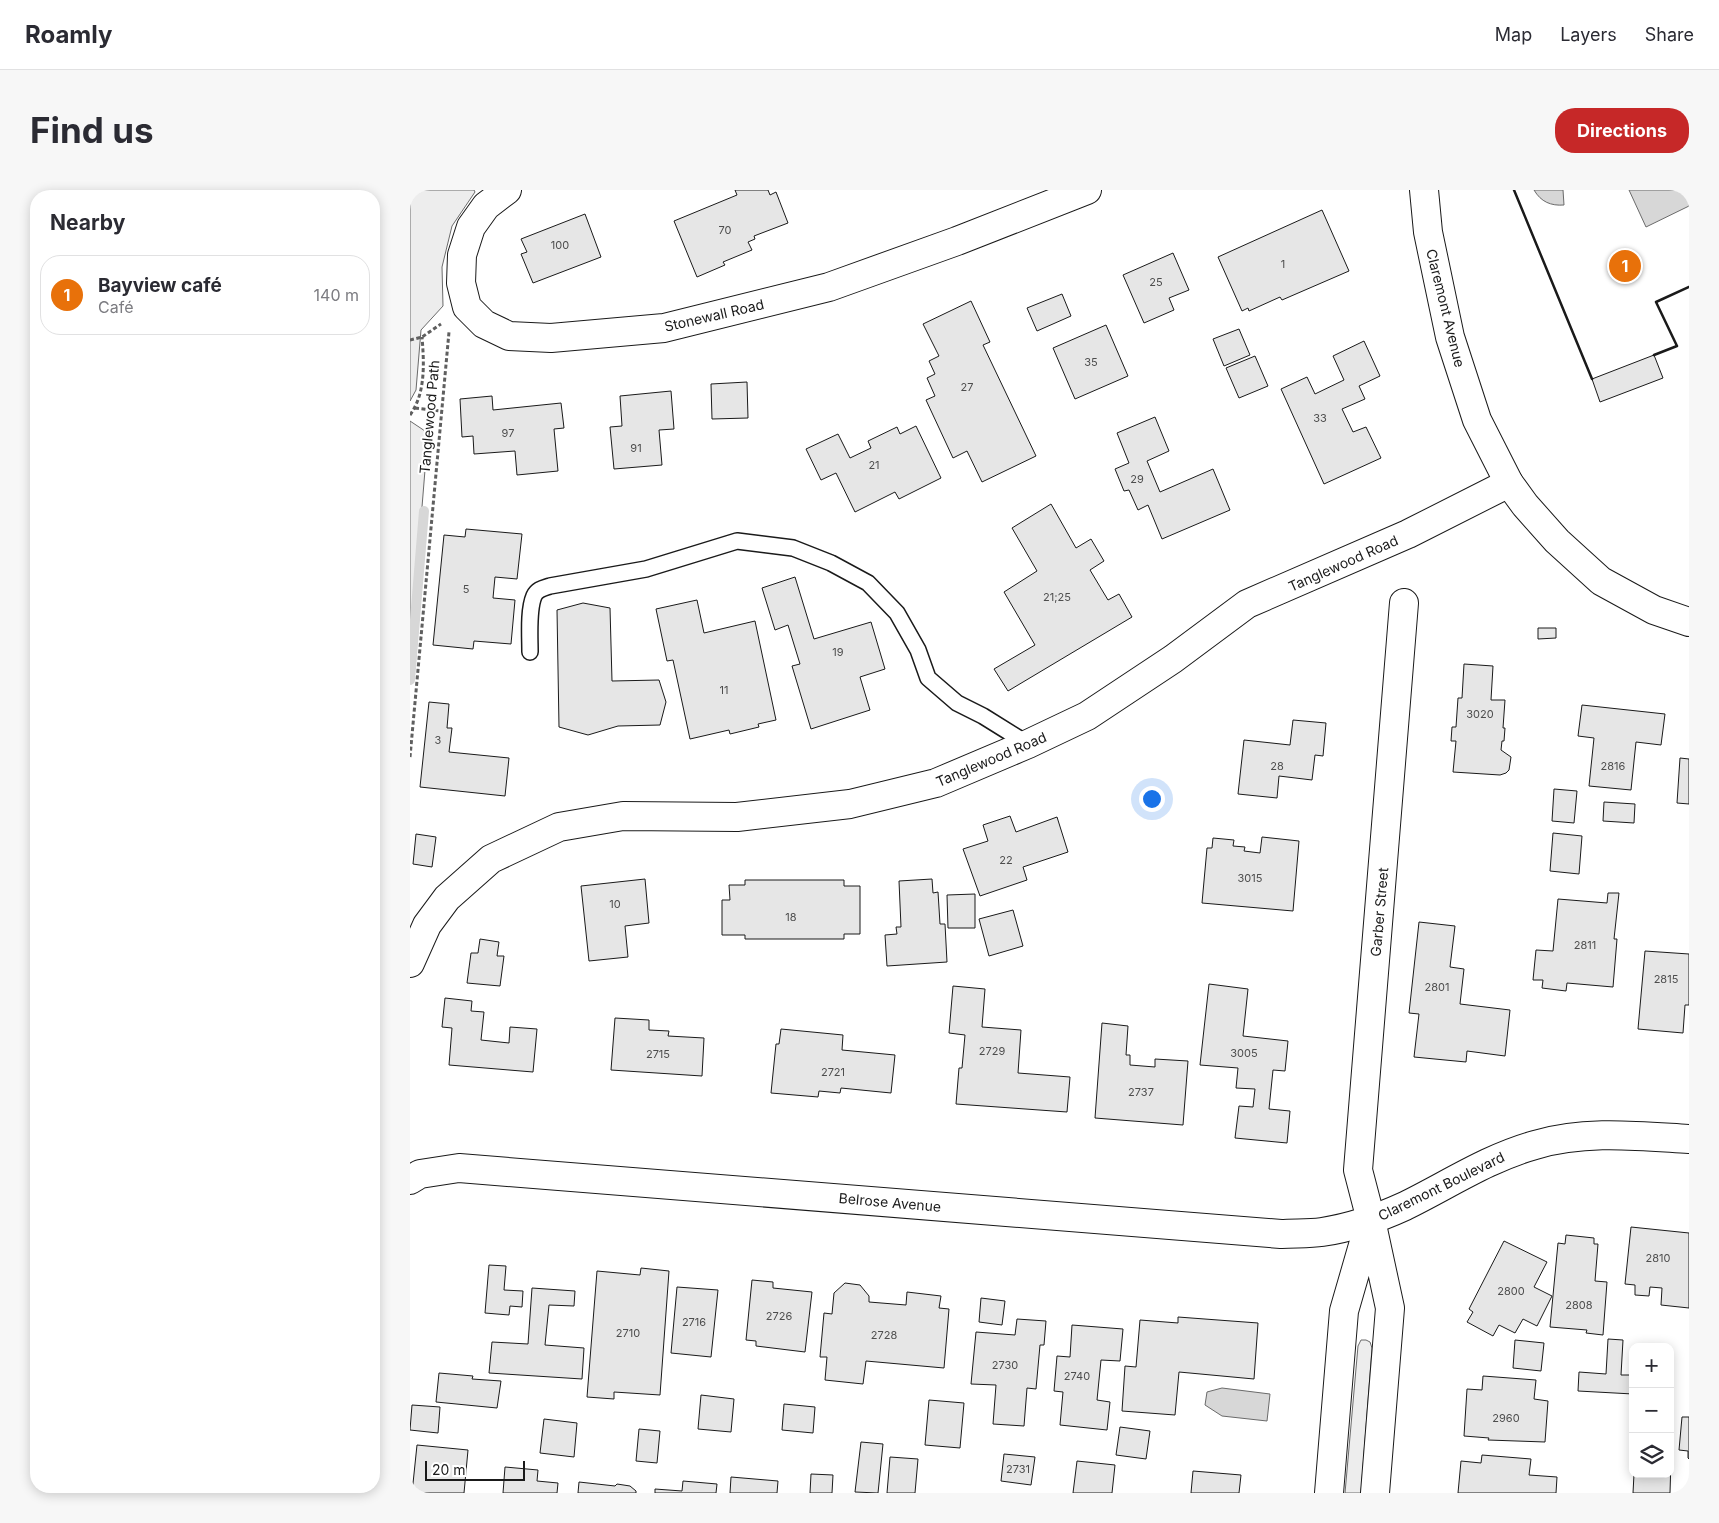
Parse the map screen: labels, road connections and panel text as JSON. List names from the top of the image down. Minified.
{"streets":{"street":["Claremont Avenue","Stonewall Road","Tanglewood Road","Garber Street","Claremont Boulevard","Belrose Avenue"],"path":["Tanglewood Path"]},"crossings":[["Claremont Avenue","Tanglewood Road"],["Garber Street","Claremont Boulevard"],["Garber Street","Belrose Avenue"],["Claremont Boulevard","Belrose Avenue"]],"house_numbers":["70","100","1","25","35","27","33","97","91","21","29","5","21;25","19","11","3020","3","28","2816","22","3015","10","18","2811","2815","2801","2729","3005","2715","2721","2737","2810","2800","2808","2726","2716","2710","2728","2730","2740","2960","2731"],"scale_bar":"20 m","page":{"header":"Roamly","nav":["Map","Layers","Share"],"buttons":"Directions","title":"Find us","heading":"Nearby","pins":"1","list":[{"mark":"1","name":"Bayview café","note":"Café","value":"140 m"}],"map_buttons":["+","−"],"scale":"20 m"}}
